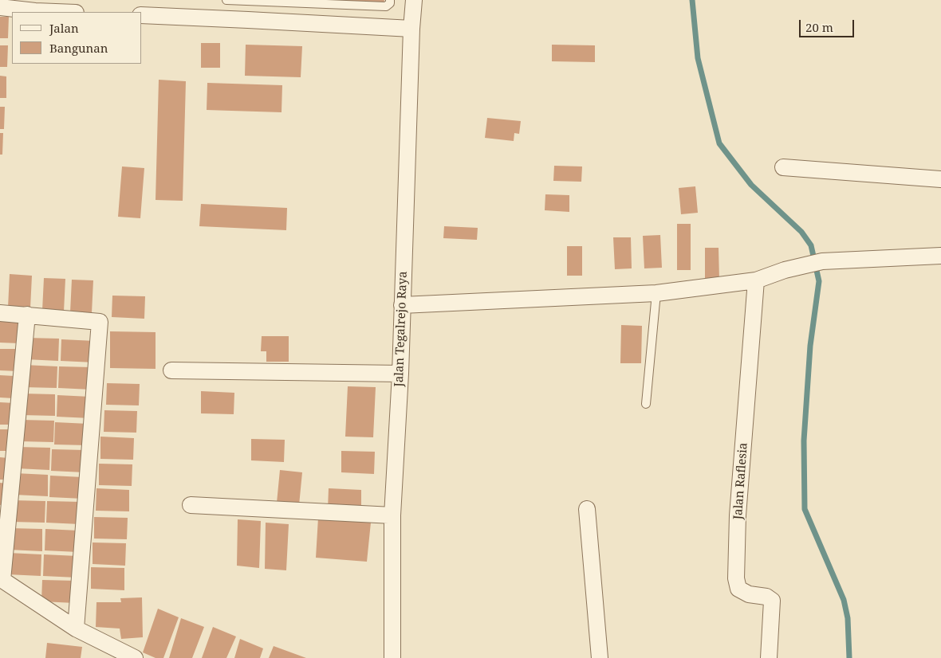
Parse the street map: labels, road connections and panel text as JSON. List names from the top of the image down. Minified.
{"streets":{"street":["Jalan Tegalrejo Raya","Jalan Raflesia"]},"legend":["Jalan","Bangunan"],"scale_bar":"20 m"}
